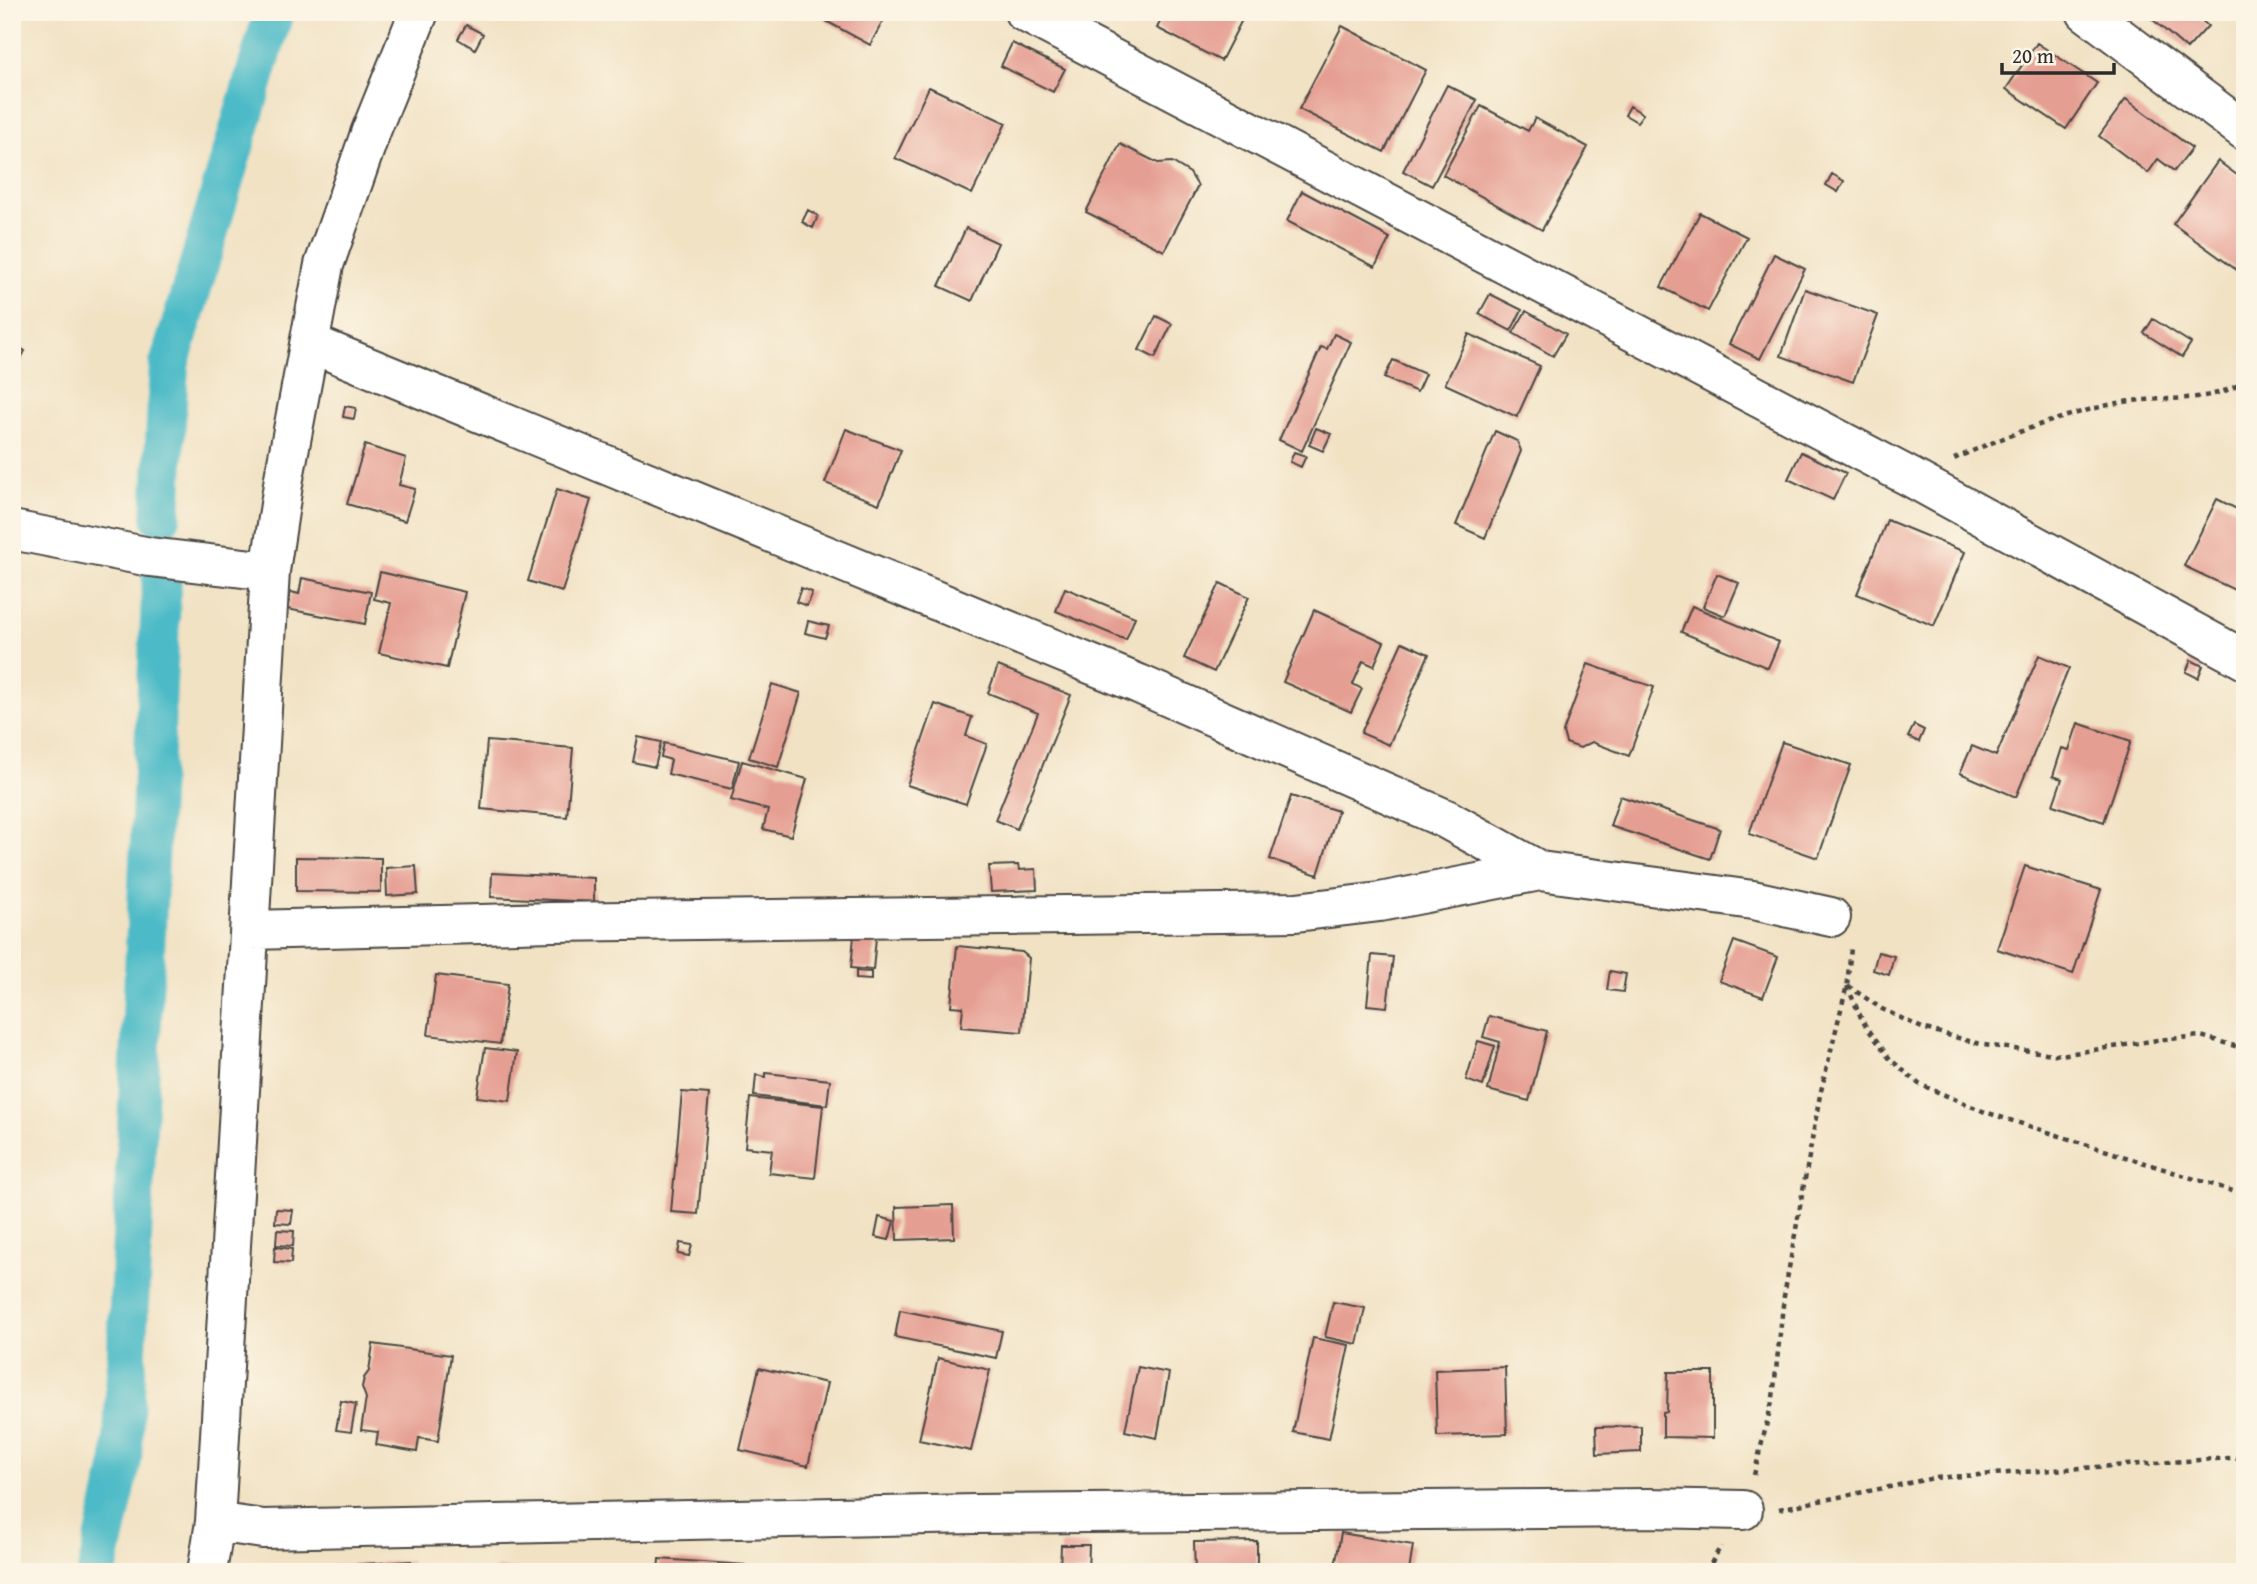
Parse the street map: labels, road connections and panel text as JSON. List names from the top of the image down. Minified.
{"scale_bar":"20 m"}
